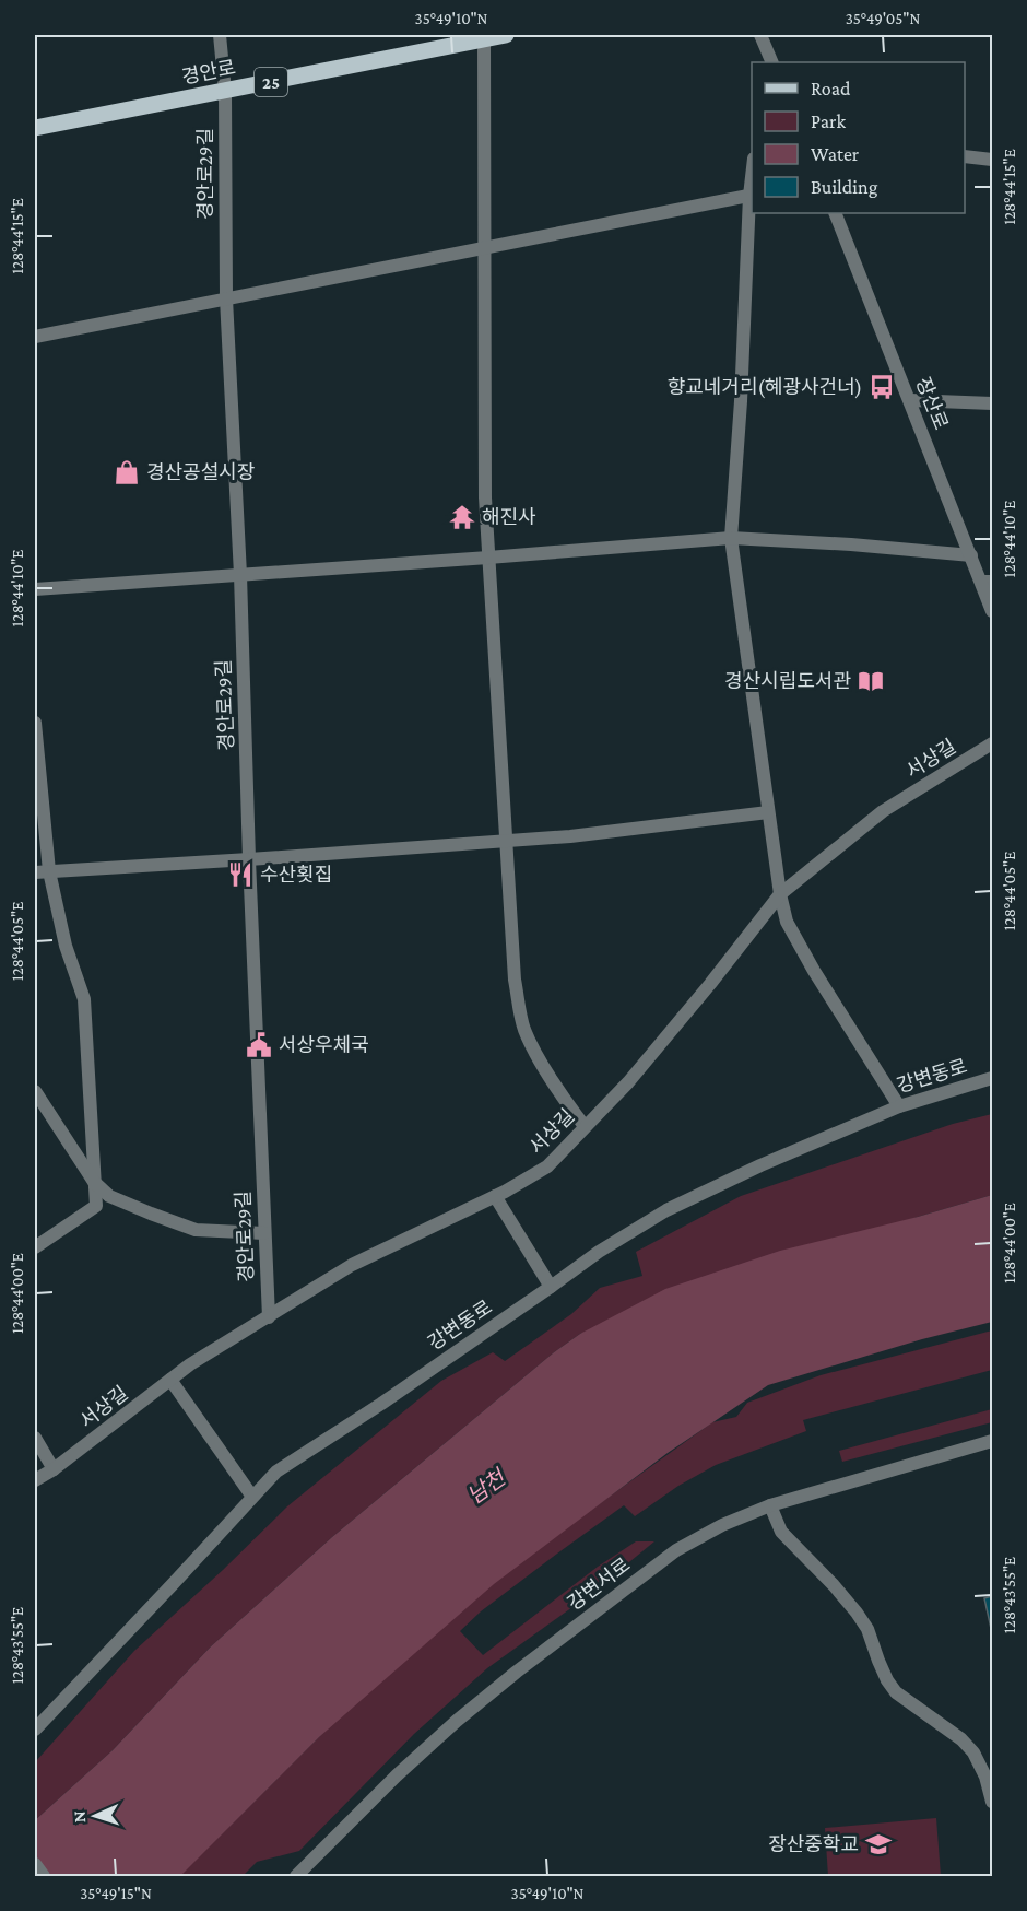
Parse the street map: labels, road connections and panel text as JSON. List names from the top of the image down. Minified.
{"streets":{"main road":["경안로","25"],"street":["경안로29길","장산로","서상길","강변동로","강변서로"]},"crossings":[["경안로","경안로29길"],["경안로29길","서상길"]],"water":["남천"],"places":{"bus stop":["향교네거리(혜광사건너)"],"shop":["경산공설시장"],"temple":["해진사"],"library":["경산시립도서관"],"restaurant":["수산횟집"],"public building":["서상우체국"],"school or university":["장산중학교"]},"legend":["Road","Park","Water","Building"],"north":"left","coordinates":["35°49'10\"N","35°49'05\"N","128°44'15\"E","128°44'10\"E","128°44'05\"E","128°44'00\"E","128°43'55\"E","35°49'15\"N"]}
